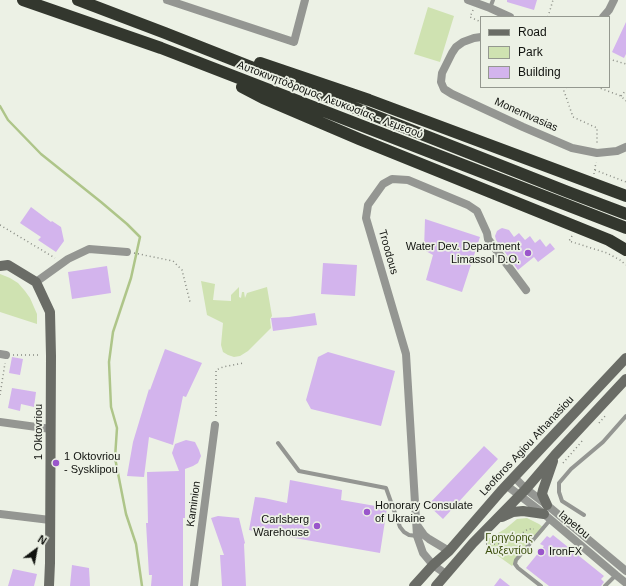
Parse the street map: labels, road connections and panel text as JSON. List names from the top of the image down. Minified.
{"streets":{"highway":["Αυτοκινητόδρομος Λευκωσίας - Λεμεσού"],"main road":["1 Oktovriou","Leoforos Agiou Athanasiou"],"street":["Monemvasias","Troodous","Kaminion","Iapetou"]},"crossings":[["Troodous","Leoforos Agiou Athanasiou"],["Leoforos Agiou Athanasiou","Iapetou"]],"parks":["Γρηγόρης Αυξεντίου"],"places":["Water Dev. Department Limassol D.O.","1 Oktovriou - Sysklipou","Honorary Consulate of Ukraine","Carlsberg Warehouse","IronFX"],"legend":["Road","Park","Building"],"north":"top right"}
